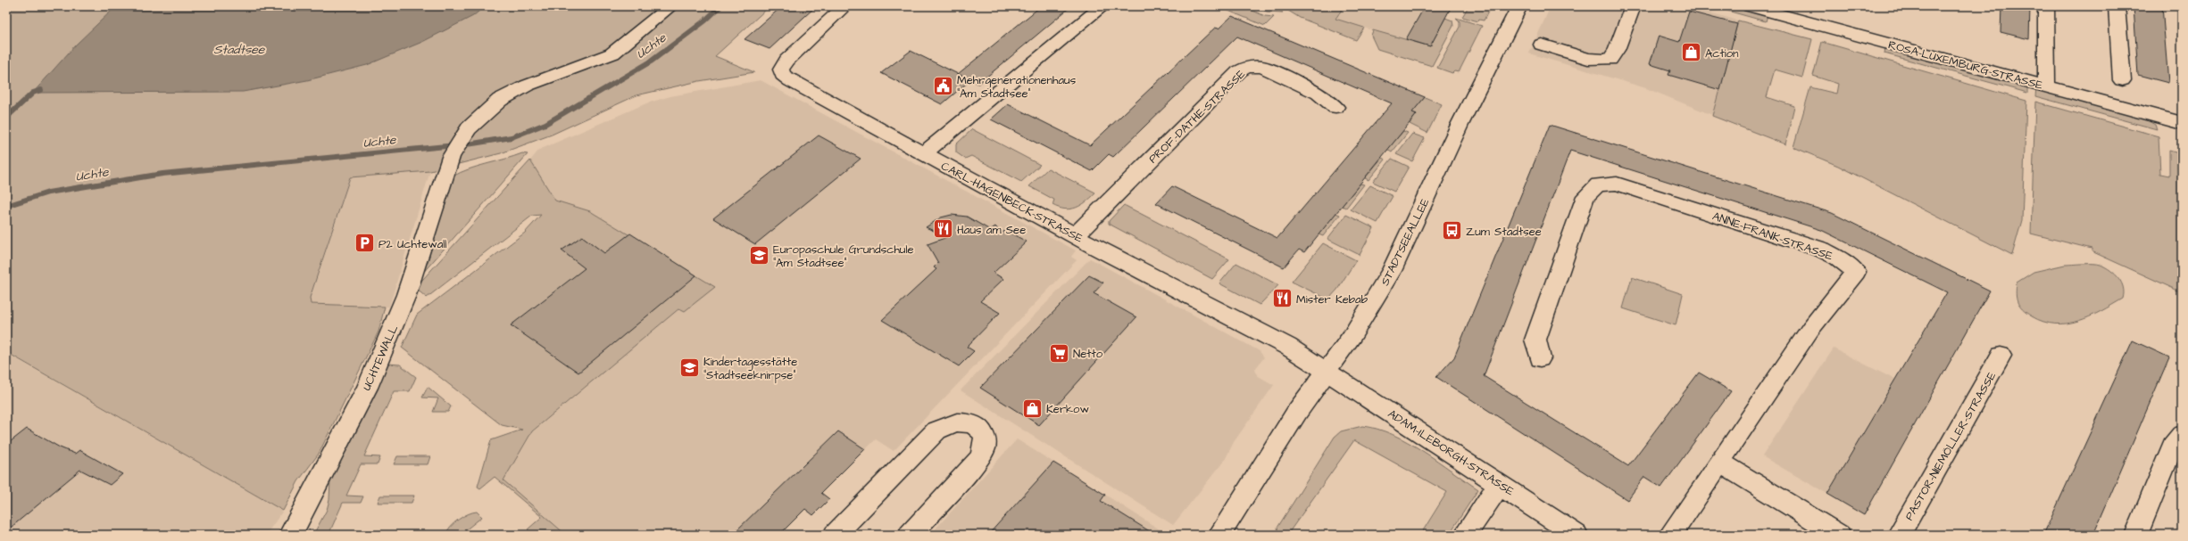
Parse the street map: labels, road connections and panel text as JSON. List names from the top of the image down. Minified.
{"streets":{"street":["ROSA-LUXEMBURG-STRASSE","PROF.-DATHE-STRASSE","CARL-HAGENBECK-STRASSE","ANNE-FRANK-STRASSE","STADTSEEALLEE","UCHTEWALL","PASTOR-NIEMÖLLER-STRASSE","ADAM-ILEBORGH-STRASSE"]},"crossings":[["PROF.-DATHE-STRASSE","CARL-HAGENBECK-STRASSE"],["CARL-HAGENBECK-STRASSE","STADTSEEALLEE"],["CARL-HAGENBECK-STRASSE","ADAM-ILEBORGH-STRASSE"],["STADTSEEALLEE","ADAM-ILEBORGH-STRASSE"]],"water":["Uchte","Stadtsee"],"places":{"shop":["Action","Kerkow"],"public building":["Mehrgenerationenhaus \"Am Stadtsee\""],"restaurant":["Haus am See","Mister Kebab"],"bus stop":["Zum Stadtsee"],"parking":["P2 Uchtewall"],"school or university":["Europaschule Grundschule \"Am Stadtsee\"","Kindertagesstätte \"Stadtseeknirpse\""],"supermarket":["Netto"]}}
